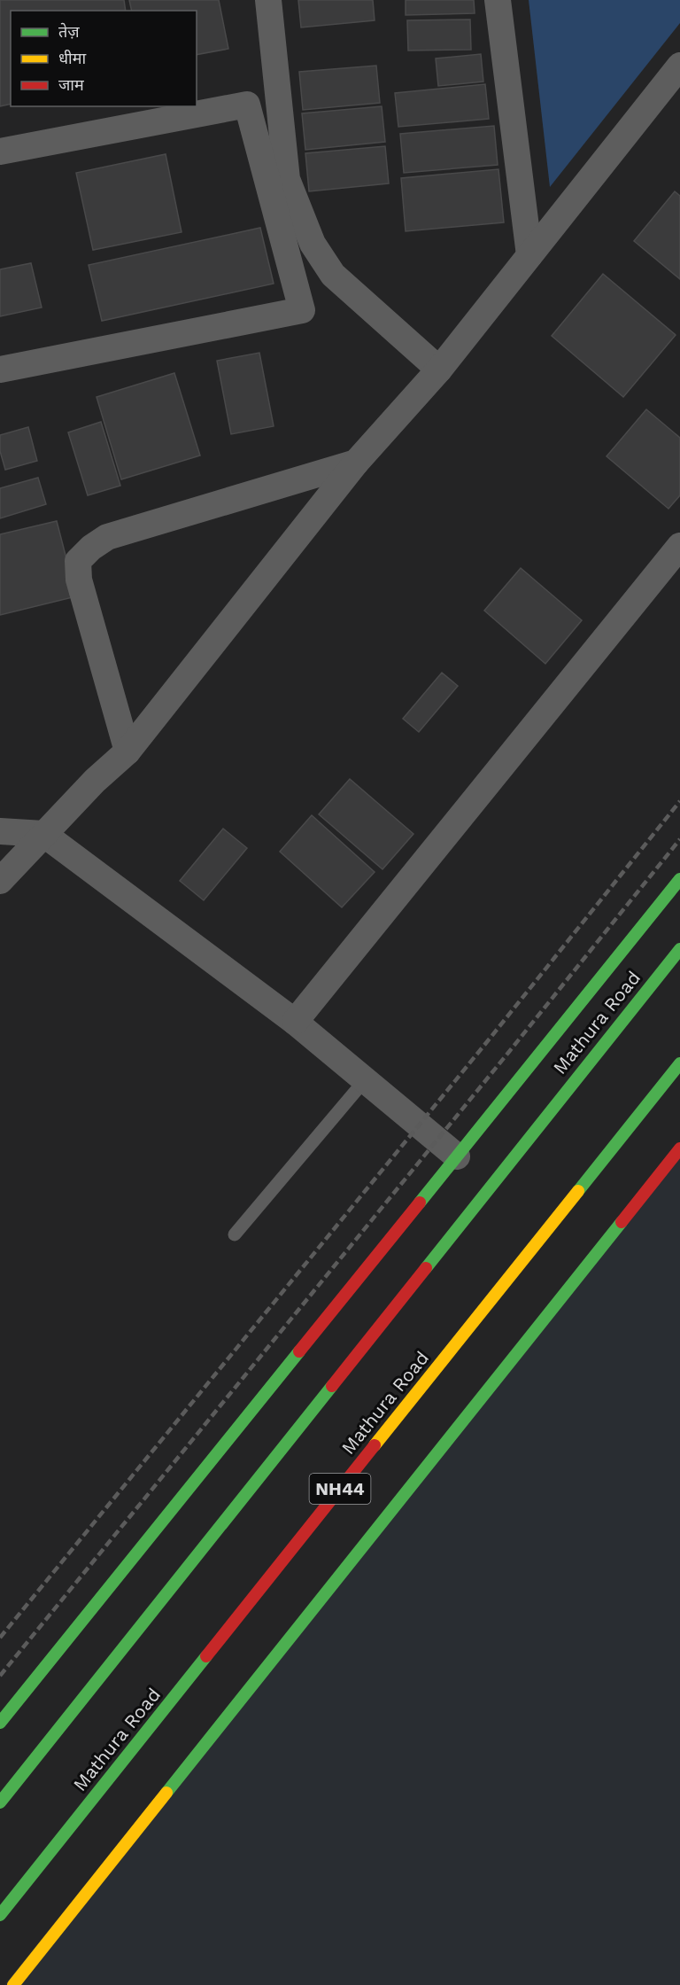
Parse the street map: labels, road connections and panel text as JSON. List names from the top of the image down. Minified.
{"streets":{"main road":["Mathura Road","NH44"]},"legend":["तेज़","धीमा","जाम"]}
